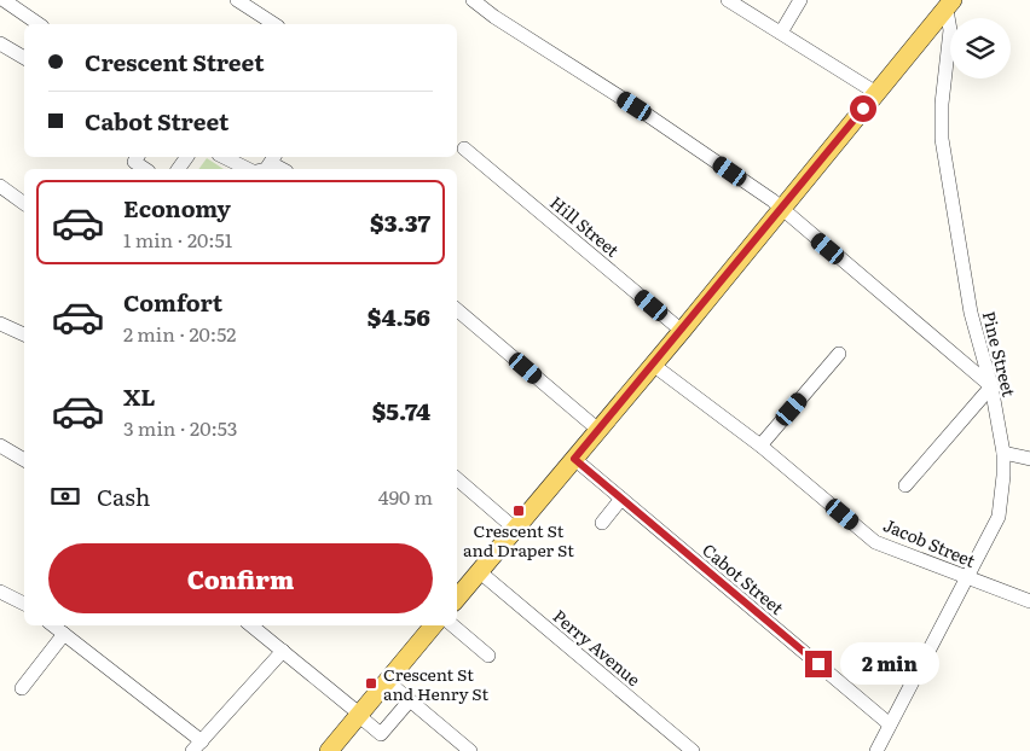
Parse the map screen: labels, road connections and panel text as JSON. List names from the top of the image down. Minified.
{"streets":{"street":["Hill Street","Pine Street","Jacob Street","Cabot Street","Perry Avenue"]},"crossings":[["Pine Street","Jacob Street"],["Pine Street","Cabot Street"]],"places":{"transit":["Crescent St and Draper St","Crescent St and Henry St"]},"page":{"banner":["Crescent Street","Cabot Street"],"list":[{"name":"Economy","note":"1 min · 20:51","value":"$3.37"},{"name":"Comfort","note":"2 min · 20:52","value":"$4.56"},{"name":"XL","note":"3 min · 20:53","value":"$5.74"}],"pay":["Cash","490 m"],"buttons":"Confirm","bubble":"2 min"}}
